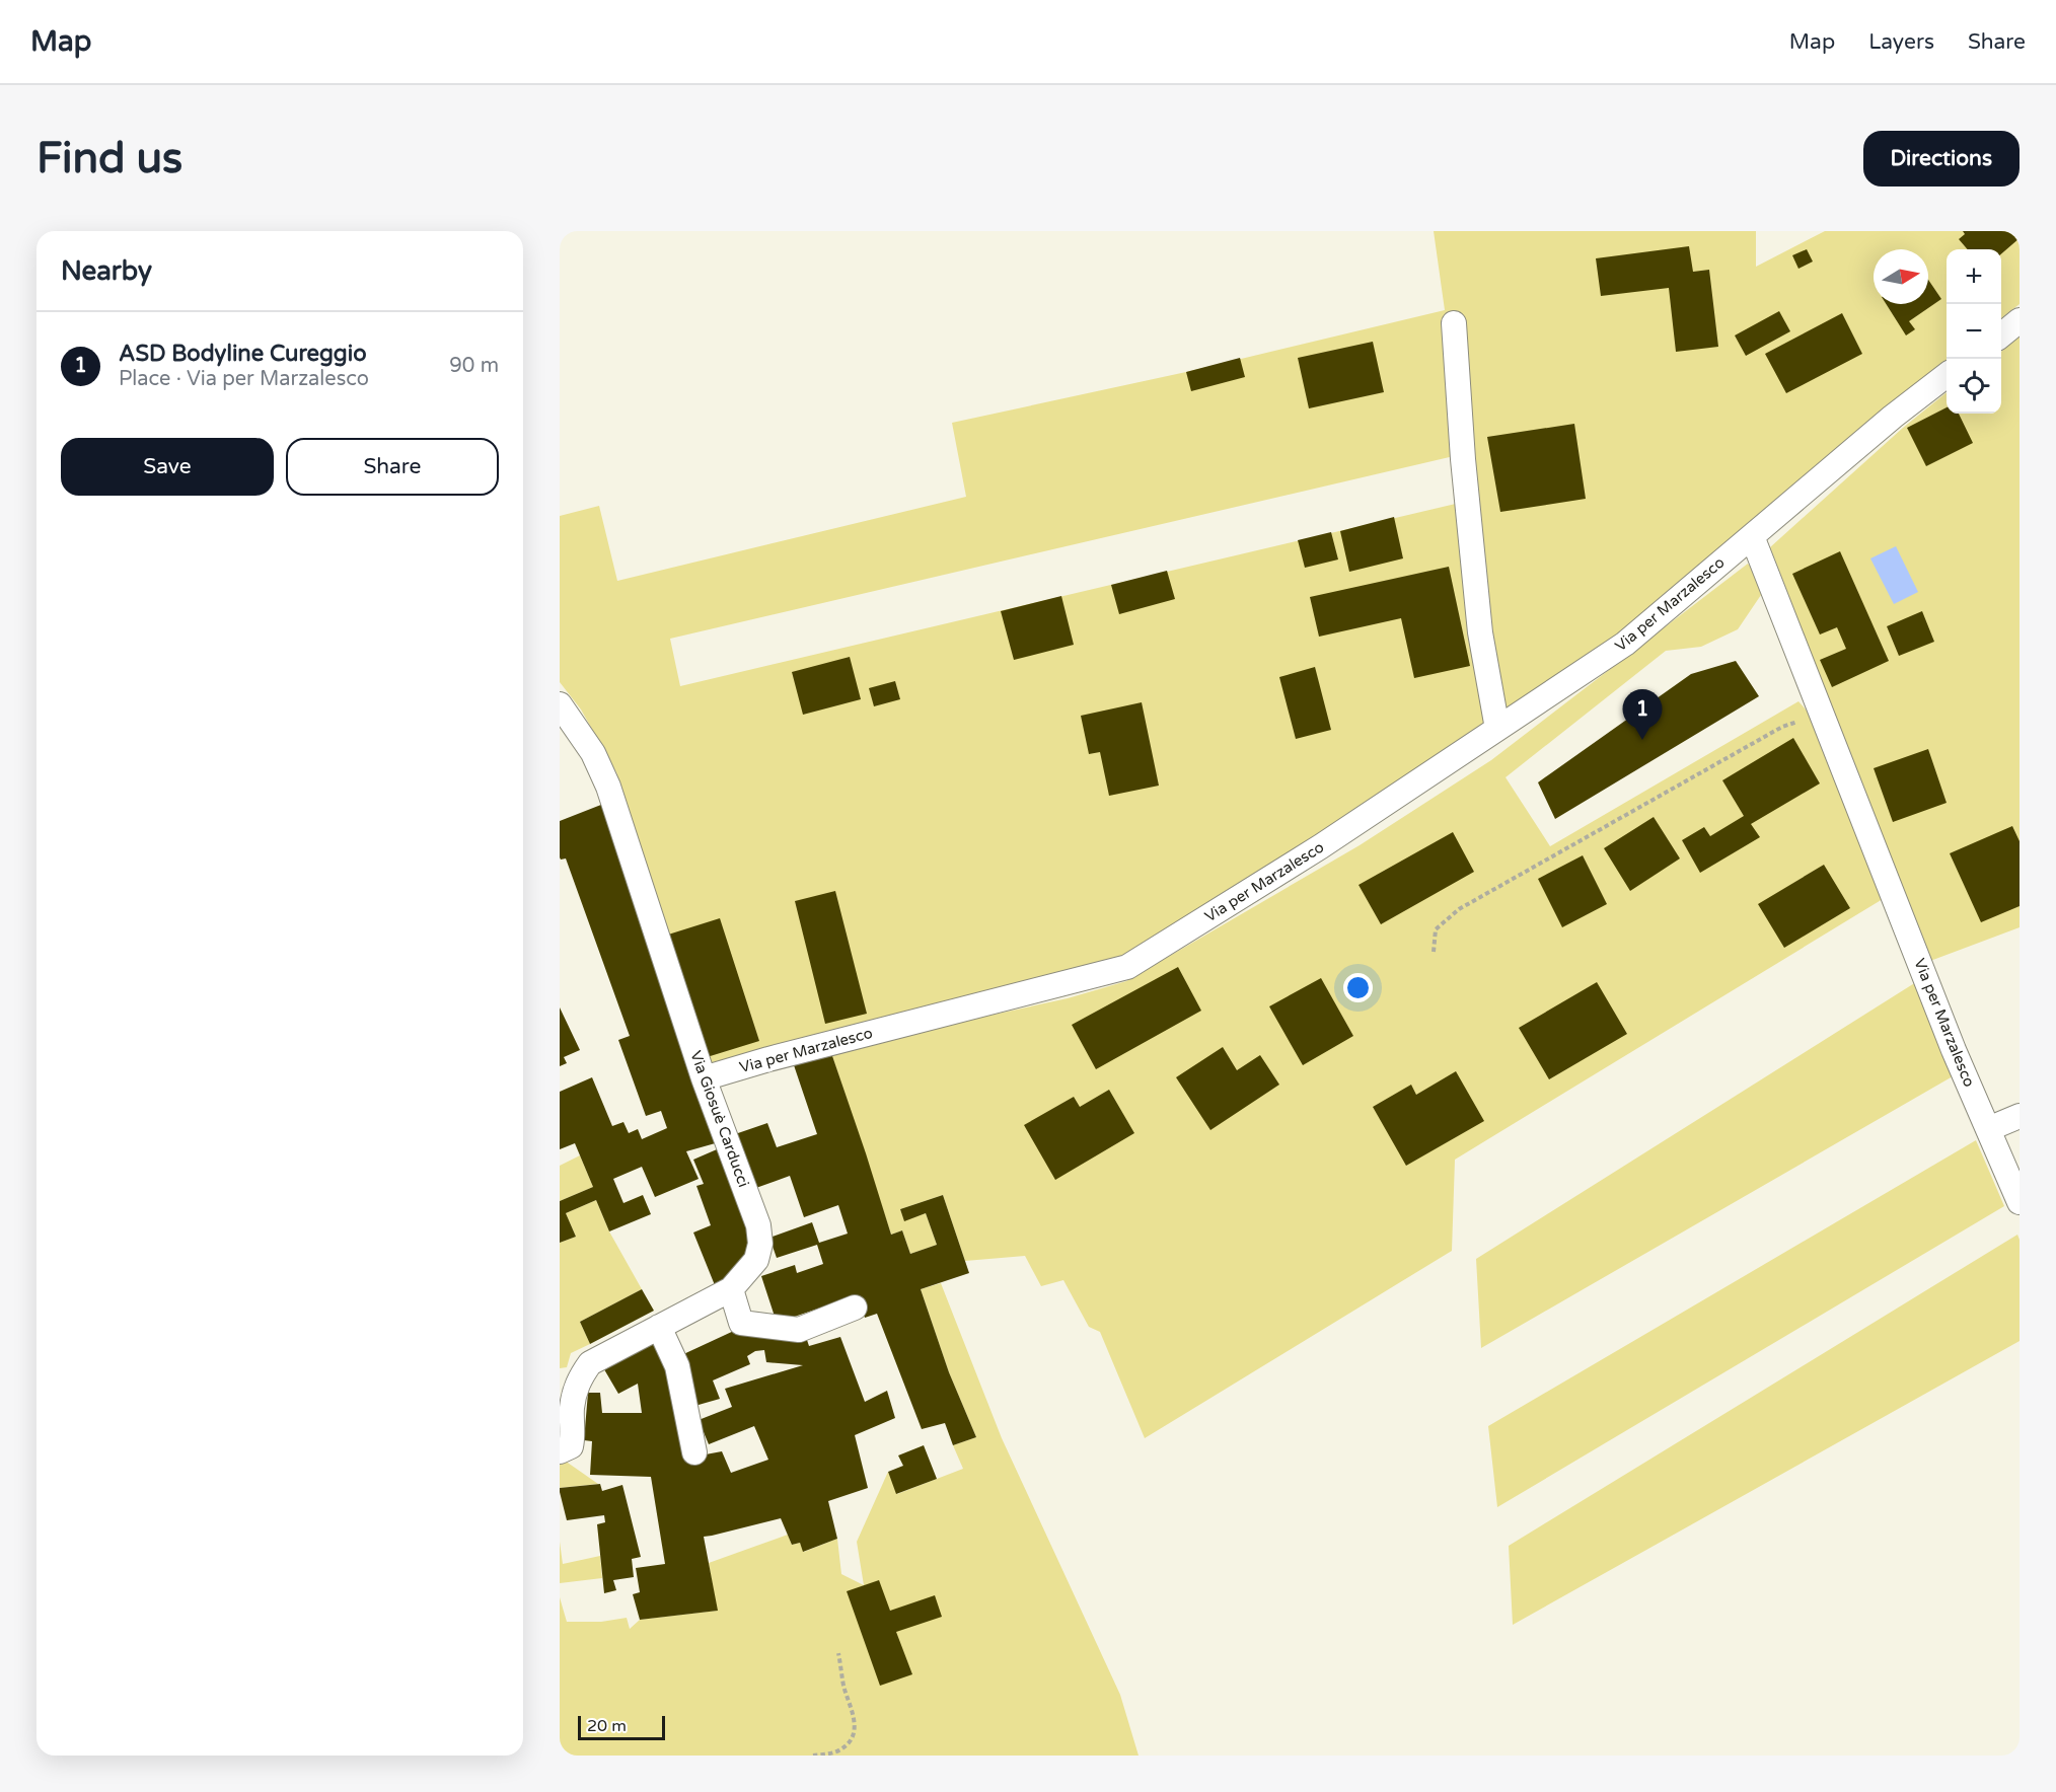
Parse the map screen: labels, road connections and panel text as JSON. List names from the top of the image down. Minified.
{"streets":{"street":["Via per Marzalesco","Via Giosuè Carducci"]},"crossings":[["Via per Marzalesco","Via Giosuè Carducci"]],"scale_bar":"20 m","north":"right","page":{"header":"Map","nav":["Map","Layers","Share"],"buttons":["Directions",["Save","Share"]],"title":"Find us","heading":"Nearby","map_buttons":["+","−"],"list":[{"mark":"1","name":"ASD Bodyline Cureggio","note":"Place · Via per Marzalesco","value":"90 m"}],"pins":"1","scale":"20 m"}}
